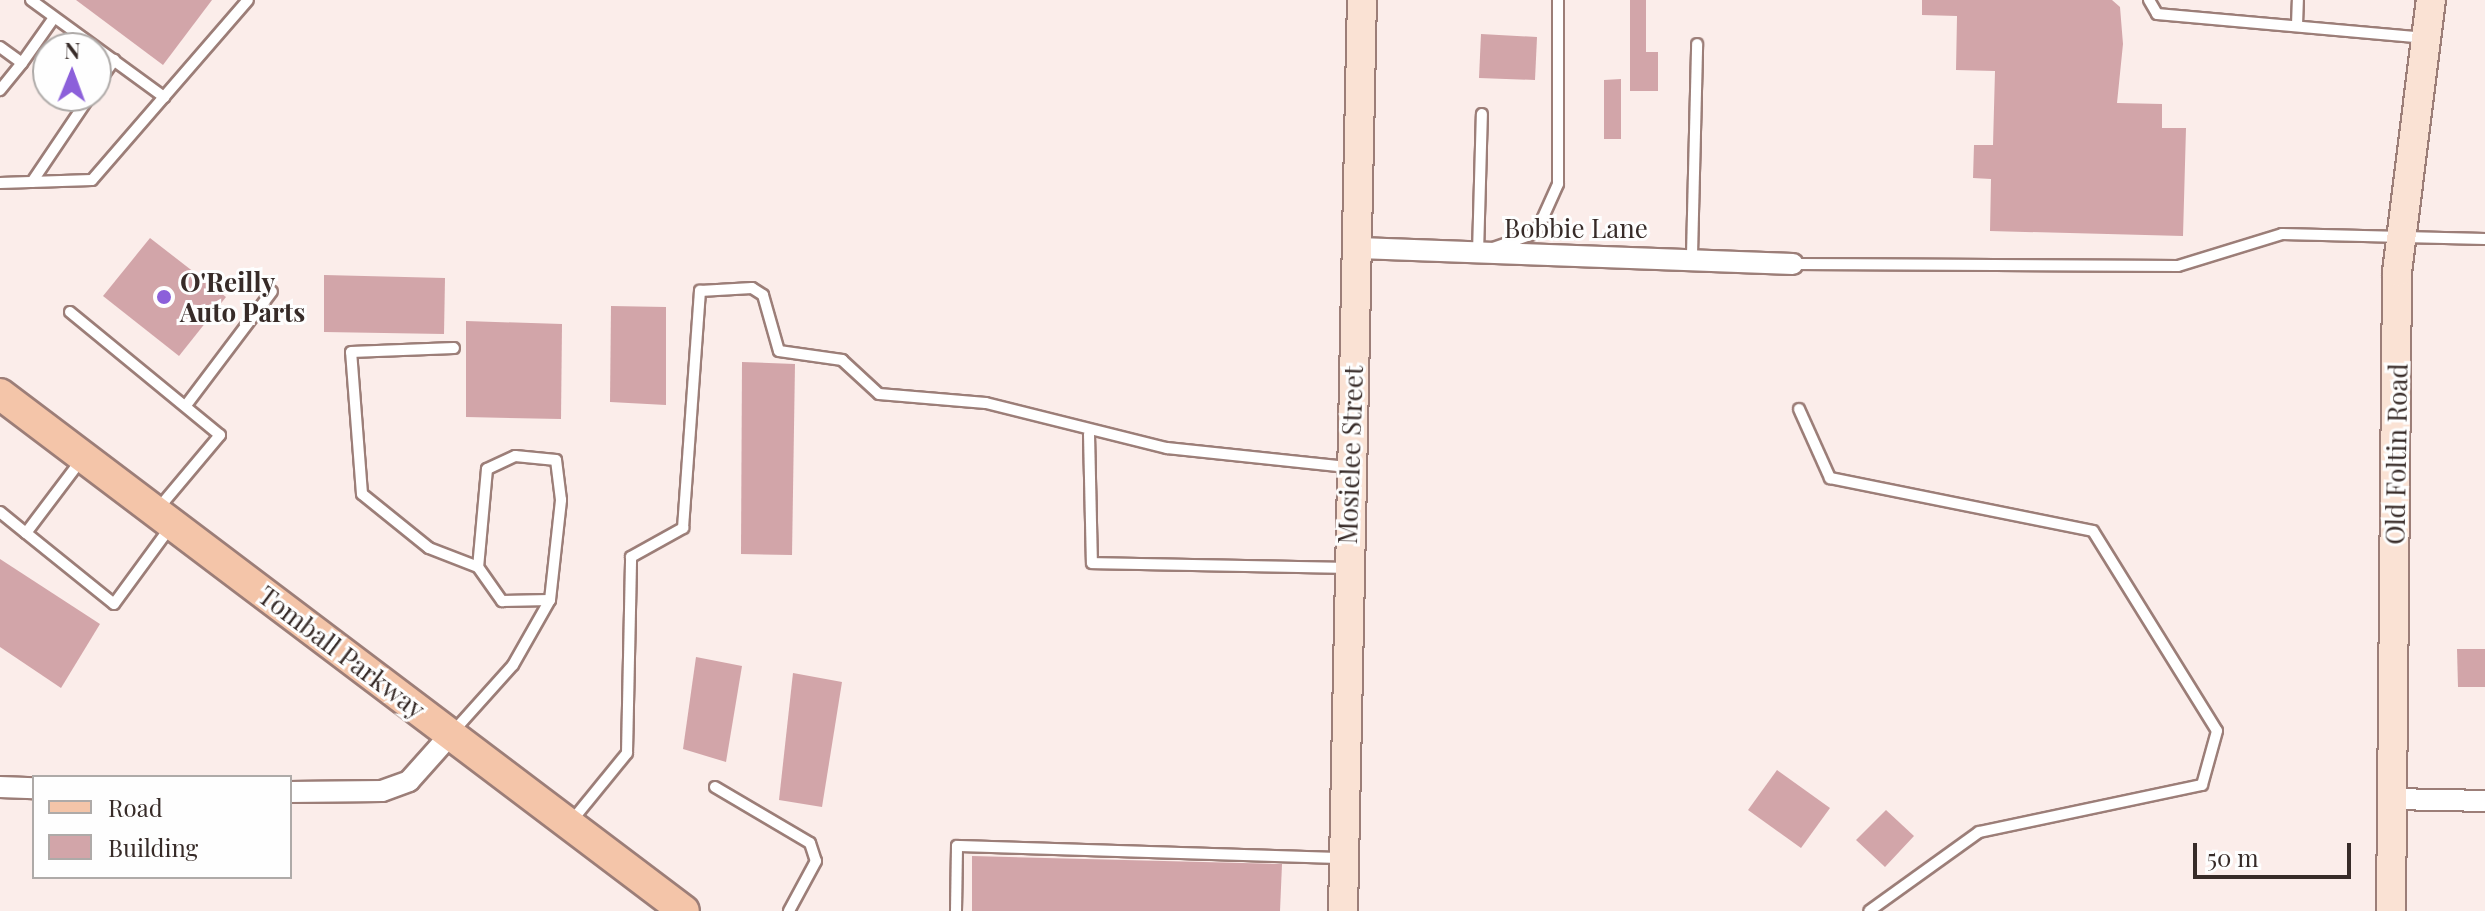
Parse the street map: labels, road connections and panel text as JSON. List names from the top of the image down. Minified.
{"streets":{"main road":["Tomball Parkway"],"street":["Bobbie Lane","Old Foltin Road","Mosielee Street"]},"crossings":[["Bobbie Lane","Mosielee Street"]],"places":["O'Reilly Auto Parts"],"legend":["Road","Building"],"scale_bar":"50 m","north":"top"}
